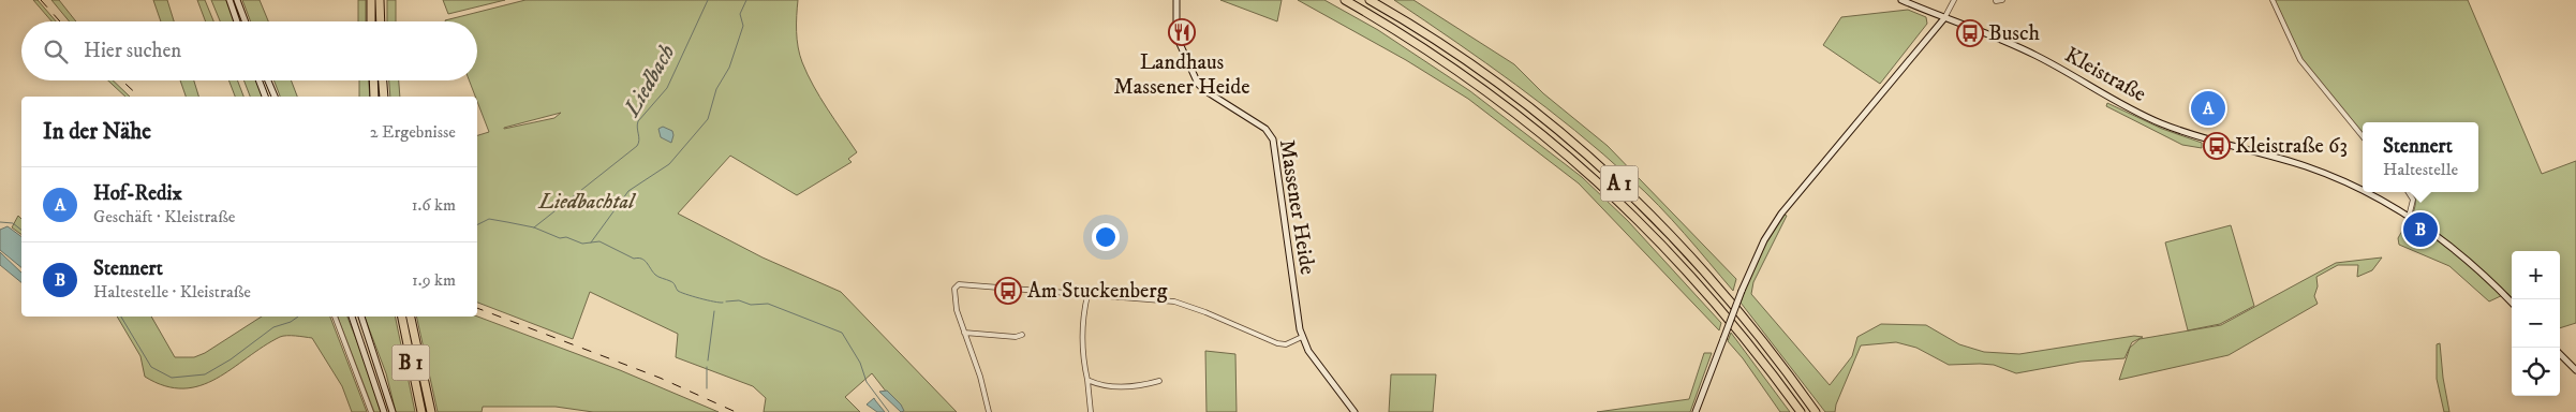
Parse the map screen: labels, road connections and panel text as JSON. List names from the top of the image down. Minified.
{"streets":{"highway":["A 1","B 1"],"main road":["Kleistraße","Massener Heide"]},"water":["Liedbach"],"parks":["Liedbachtal"],"places":{"restaurant":["Landhaus Massener Heide"],"bus stop":["Busch","Kleistraße 63","Am Stuckenberg"]},"page":{"search":"Hier suchen","pins":["A","B"],"heading":["In der Nähe","2 Ergebnisse"],"popup":["Stennert","Haltestelle"],"list":[{"mark":"A","name":"Hof-Redix","note":"Geschäft · Kleistraße","value":"1.6 km"},{"mark":"B","name":"Stennert","note":"Haltestelle · Kleistraße","value":"1.9 km"}],"map_buttons":["+","−"]}}
